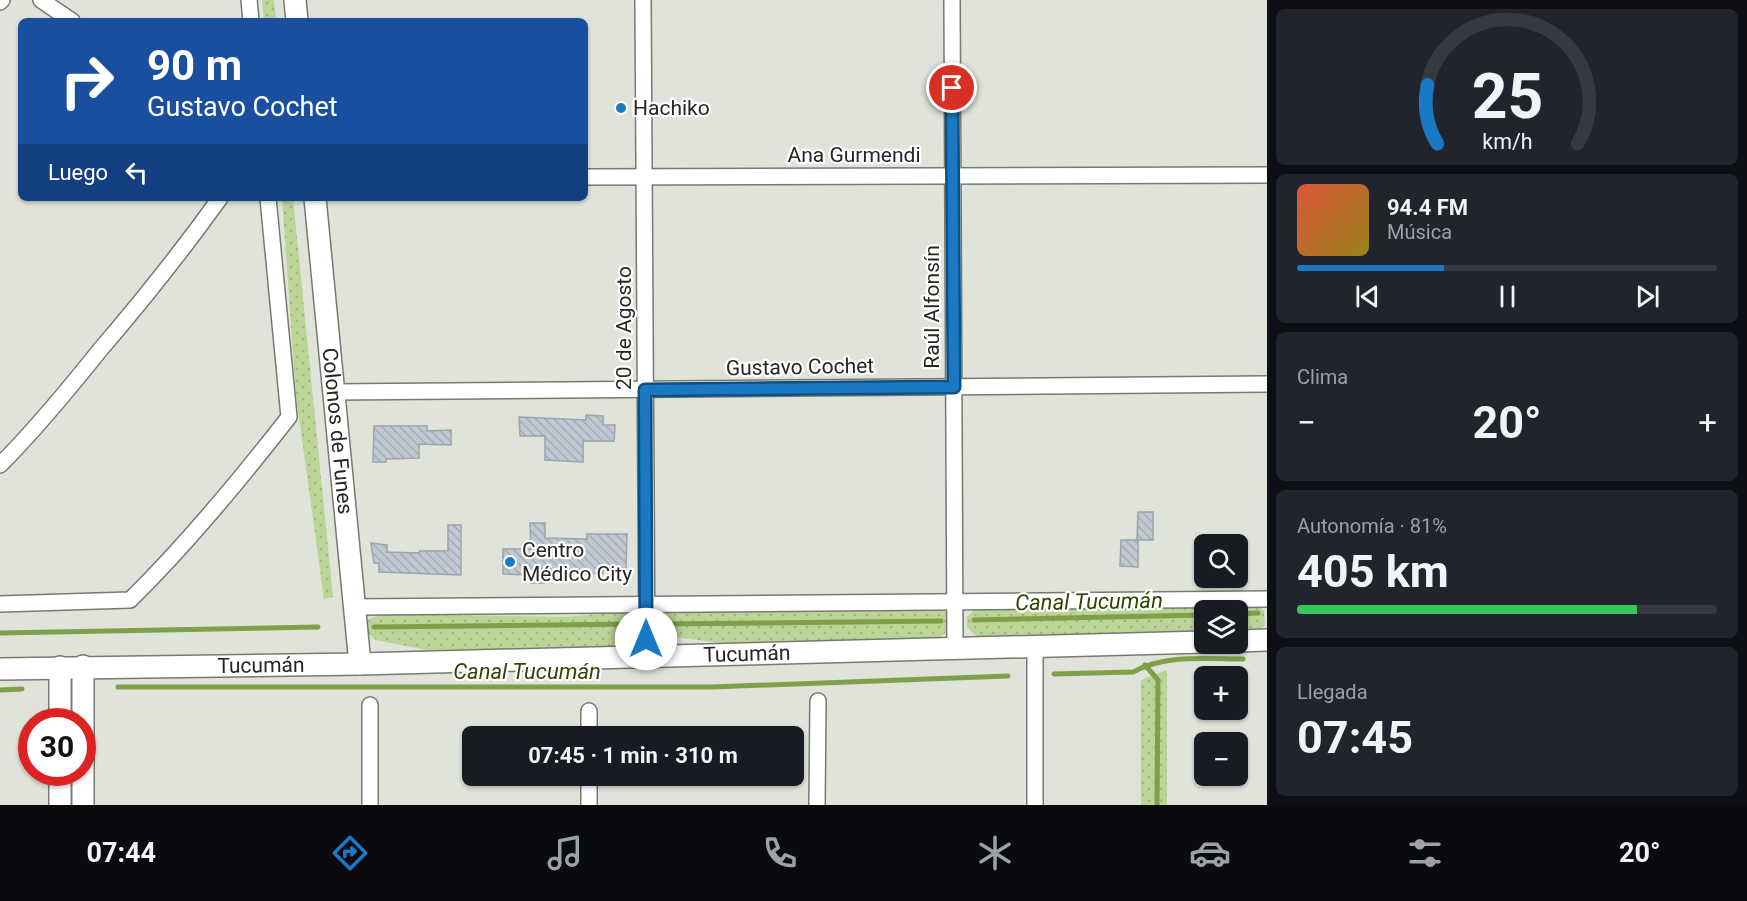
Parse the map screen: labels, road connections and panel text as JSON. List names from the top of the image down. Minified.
{"streets":{"main road":["Colonos de Funes","Tucumán"],"street":["Ana Gurmendi","Raúl Alfonsín","20 de Agosto","Gustavo Cochet"]},"crossings":[["Ana Gurmendi","Raúl Alfonsín"],["Ana Gurmendi","20 de Agosto"],["Raúl Alfonsín","Gustavo Cochet"],["Raúl Alfonsín","Tucumán"],["20 de Agosto","Gustavo Cochet"],["20 de Agosto","Tucumán"],["Gustavo Cochet","Colonos de Funes"],["Colonos de Funes","Tucumán"]],"water":["Canal Tucumán"],"places":["Hachiko","Centro Médico City"],"page":{"turn":["90 m","Gustavo Cochet"],"then":"Luego","song":["94.4 FM","Música"],"tile":["Clima",["Autonomía · 81%","405 km"],["Llegada","07:45"]],"heat":["−","20°","+"],"map_buttons":["+","−"],"limit":"30","trip":"07:45 · 1 min · 310 m","tabs":["07:44","20°"],"gauge":["25","km/h"]}}
